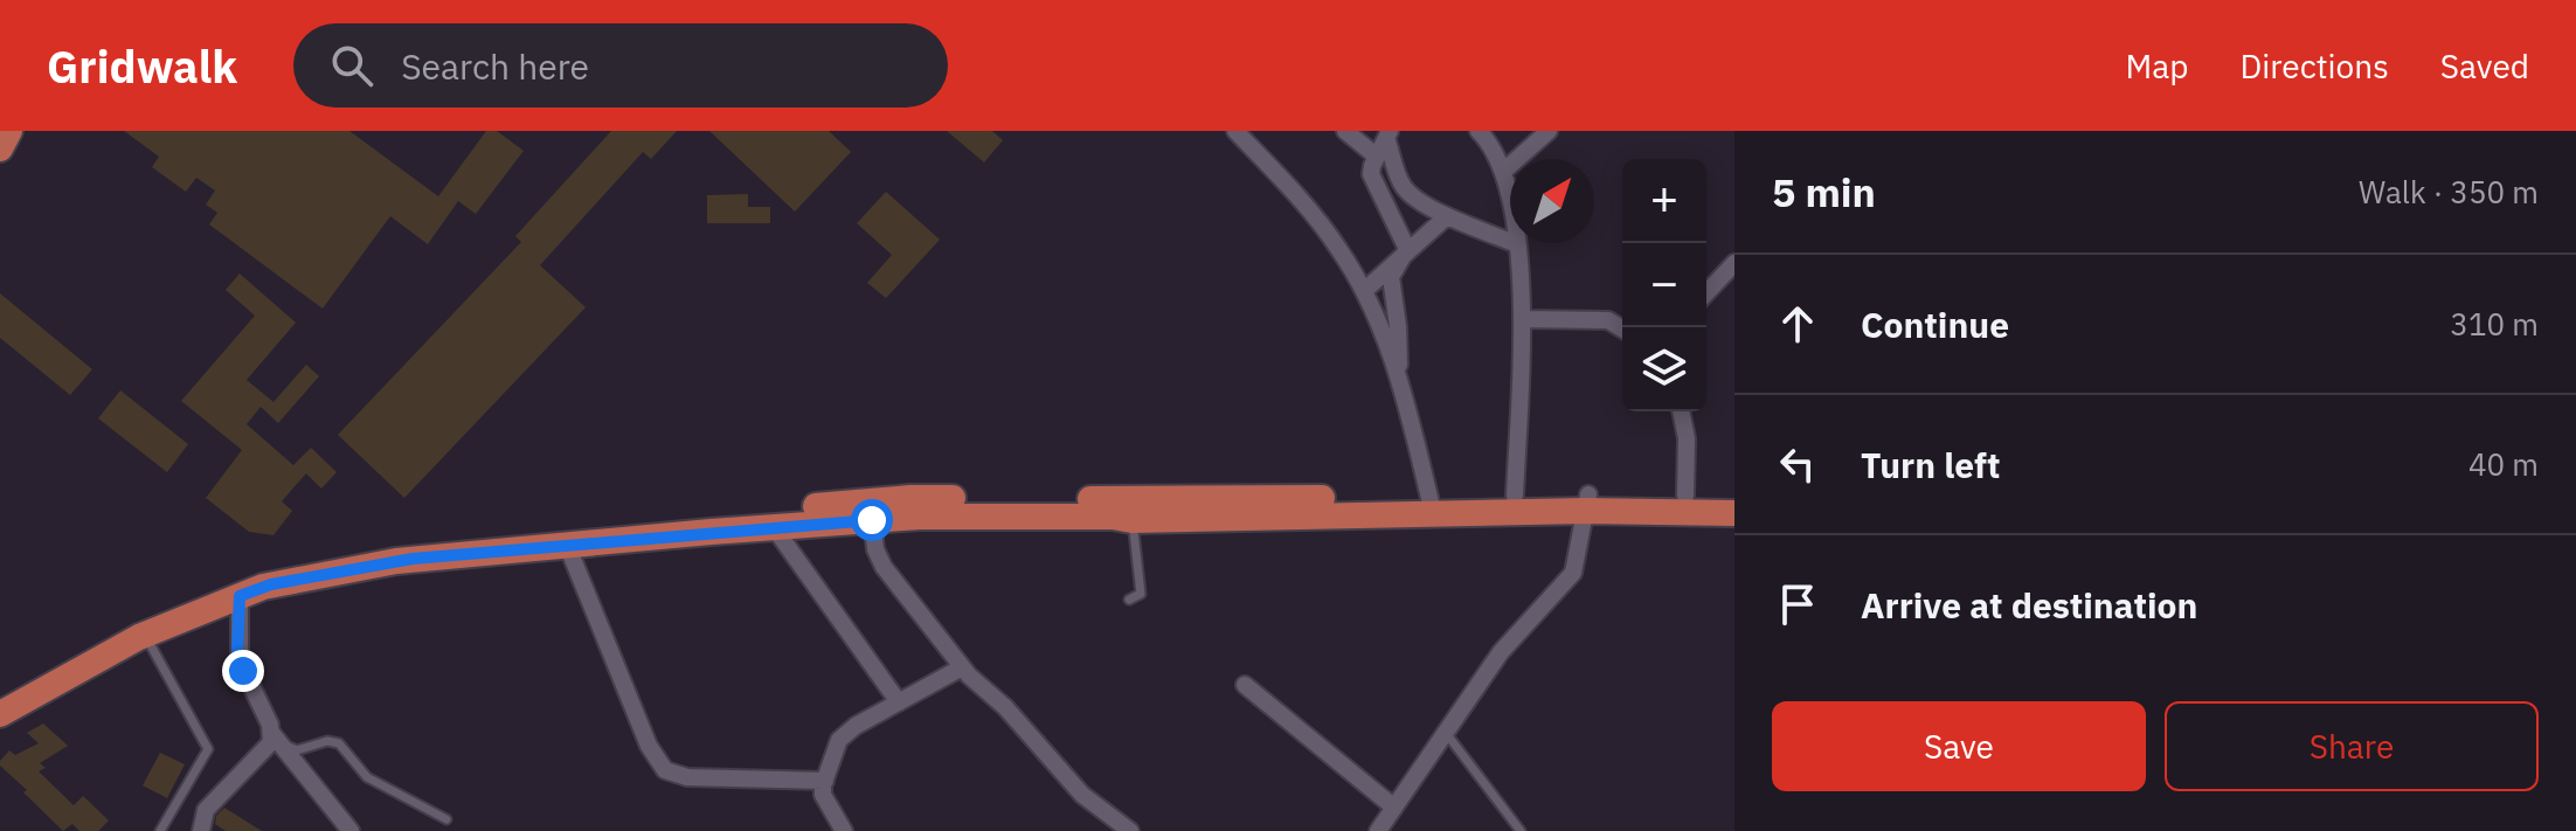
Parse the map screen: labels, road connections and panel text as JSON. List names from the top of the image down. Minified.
{"north":"top right","page":{"header":"Gridwalk","search":"Search here","nav":["Map","Directions","Saved"],"heading":["5 min","Walk · 350 m"],"map_buttons":["+","−"],"list":[["Continue","310 m"],["Turn left","40 m"],"Arrive at destination"],"buttons":["Save","Share"]}}
